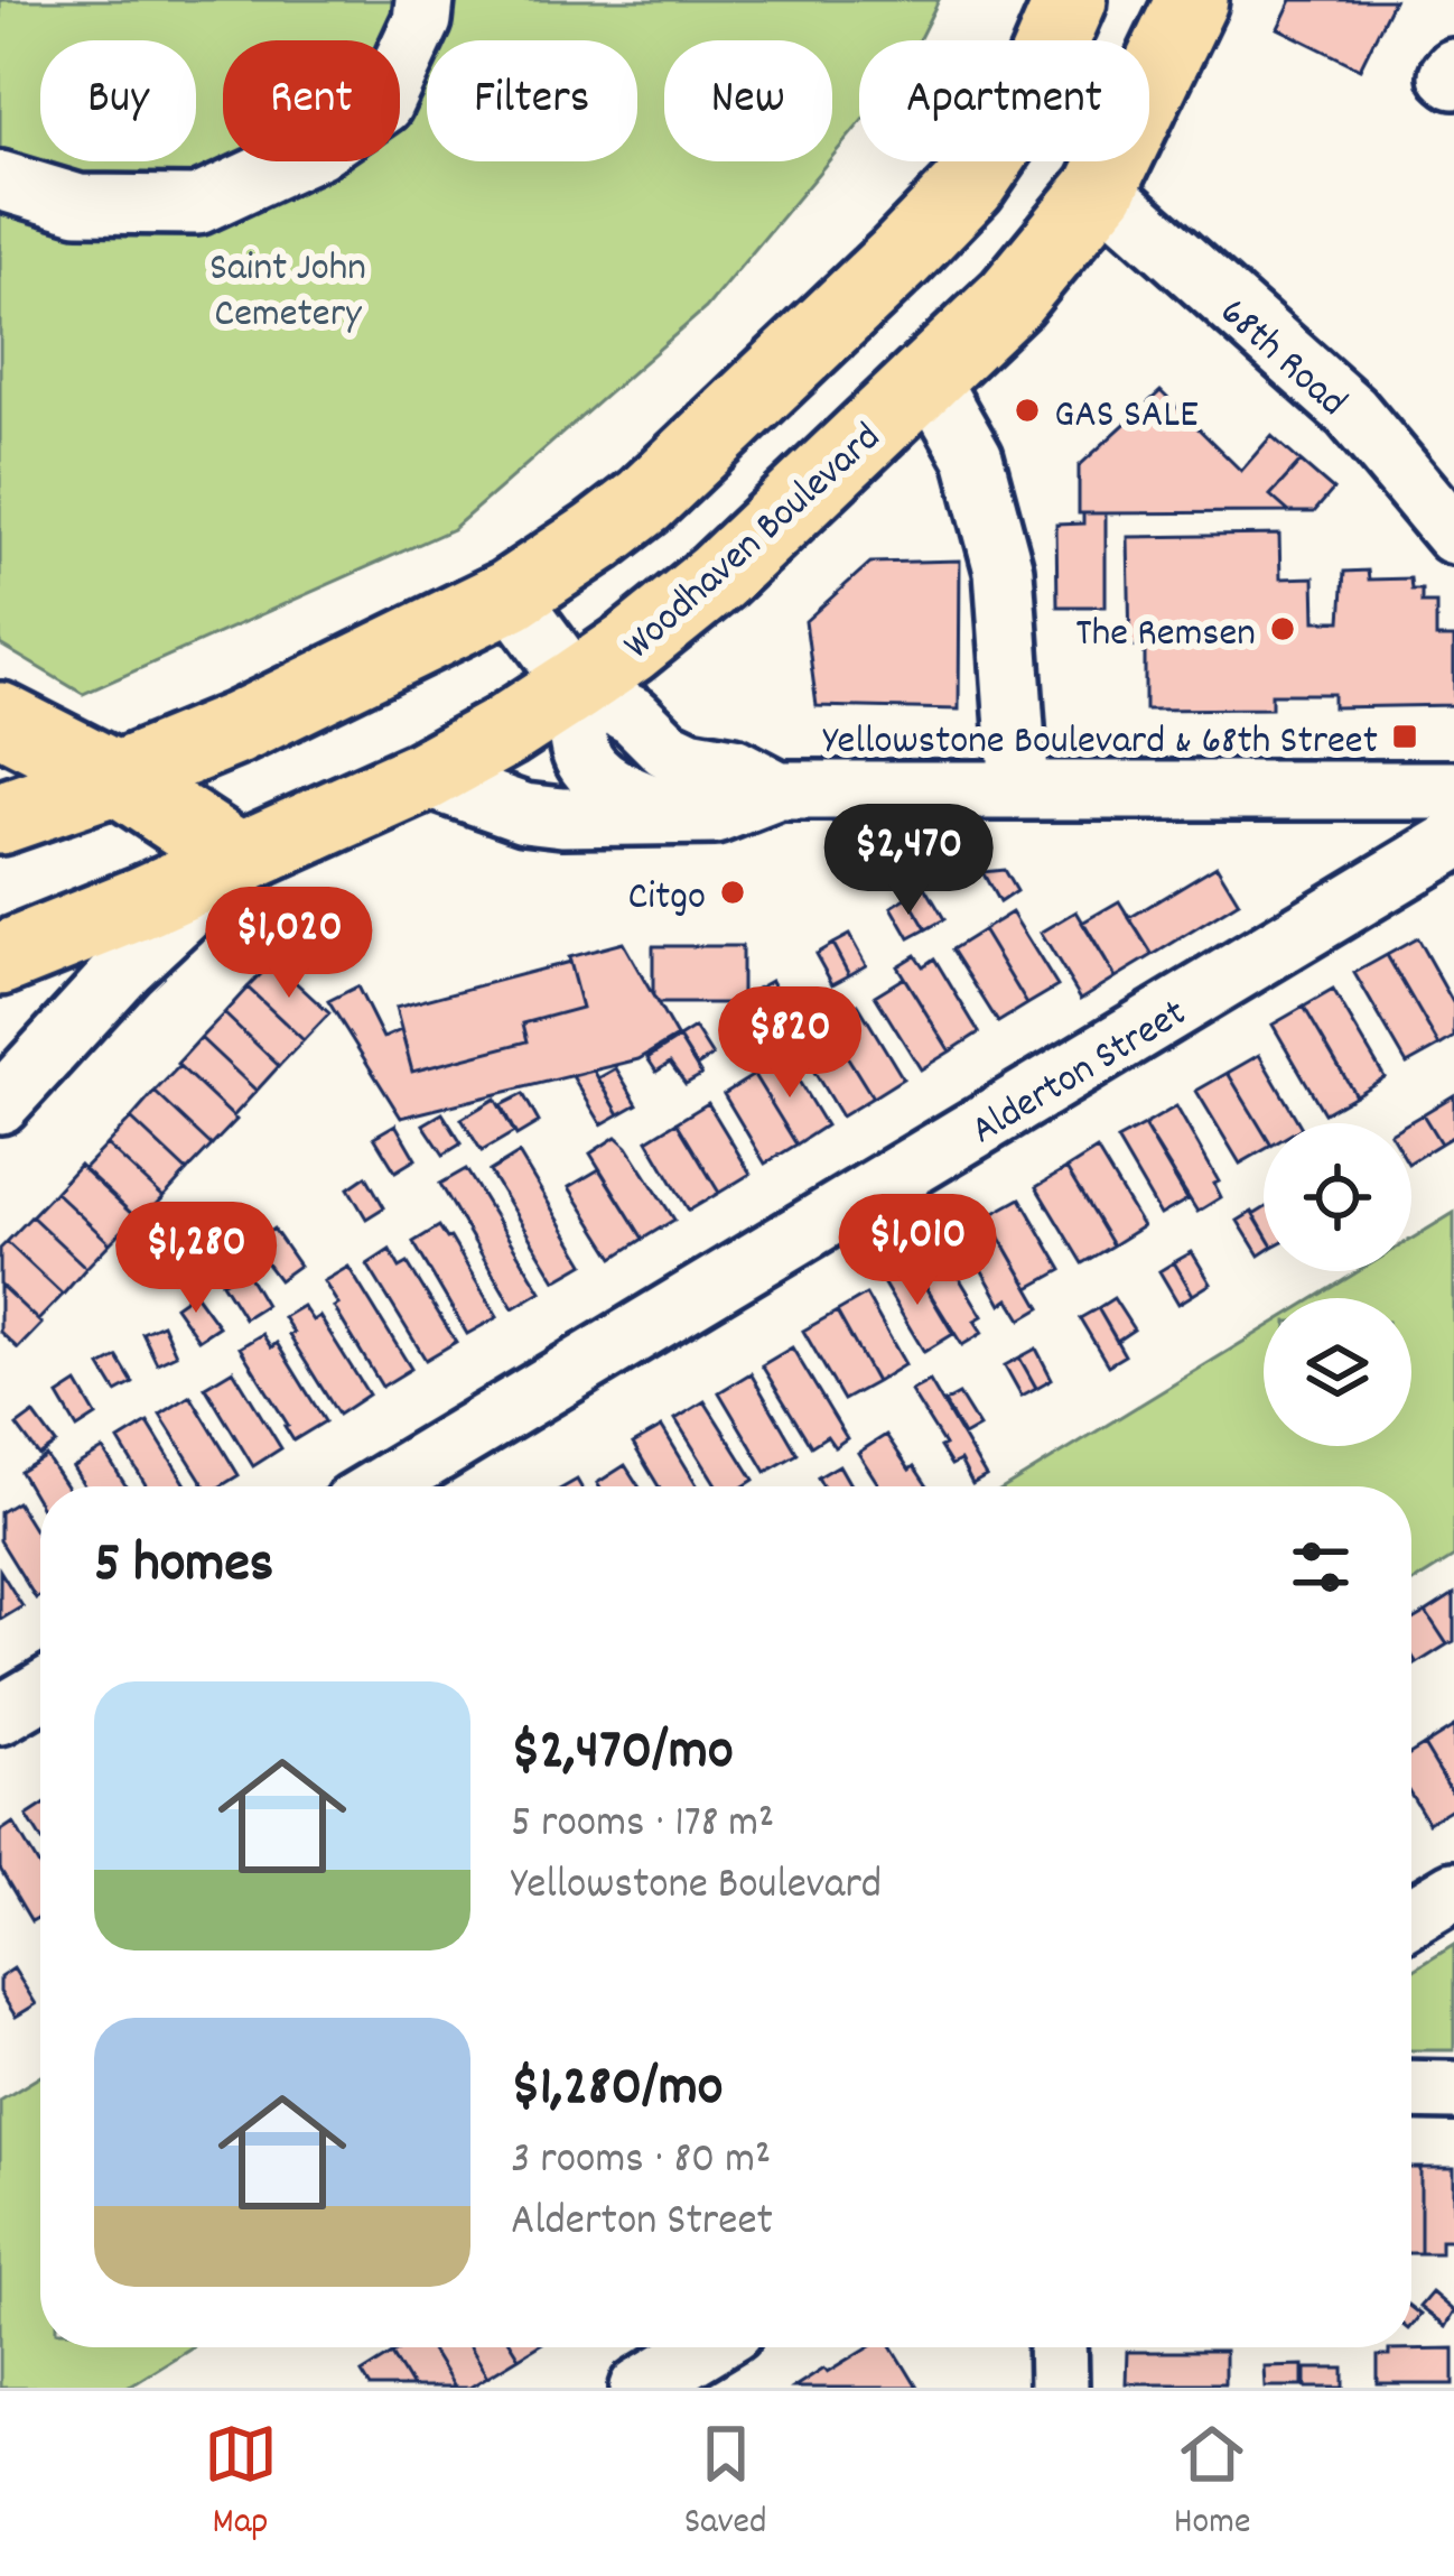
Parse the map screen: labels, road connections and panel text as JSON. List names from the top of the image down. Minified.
{"streets":{"main road":["Woodhaven Boulevard"],"street":["68th Road","Alderton Street"]},"crossings":[["68th Road","Woodhaven Boulevard"]],"parks":["Saint John Cemetery"],"places":{"other":["GAS SALE","The Remsen","Citgo"],"transit":["Yellowstone Boulevard & 68th Street"]},"page":{"chip":["Buy","Rent","Filters","New","Apartment"],"price":["$2,470","$1,020","$820","$1,010","$1,280"],"heading":"5 homes","list":[{"name":"$2,470/mo","note":"5 rooms · 178 m² · Yellowstone Boulevard"},{"name":"$1,280/mo","note":"3 rooms · 80 m² · Alderton Street"}],"tabs":["Map","Saved","Home"]}}
